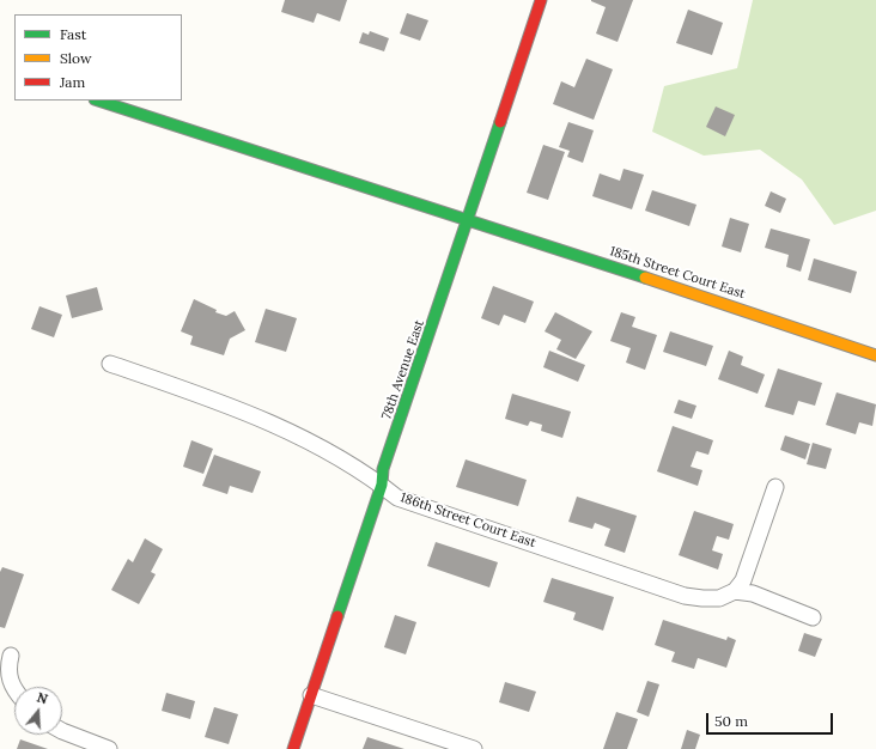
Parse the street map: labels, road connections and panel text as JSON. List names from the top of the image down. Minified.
{"streets":{"street":["185th Street Court East","78th Avenue East","186th Street Court East"]},"crossings":[["185th Street Court East","78th Avenue East"],["78th Avenue East","186th Street Court East"]],"legend":["Fast","Slow","Jam"],"scale_bar":"50 m","north":"top"}
